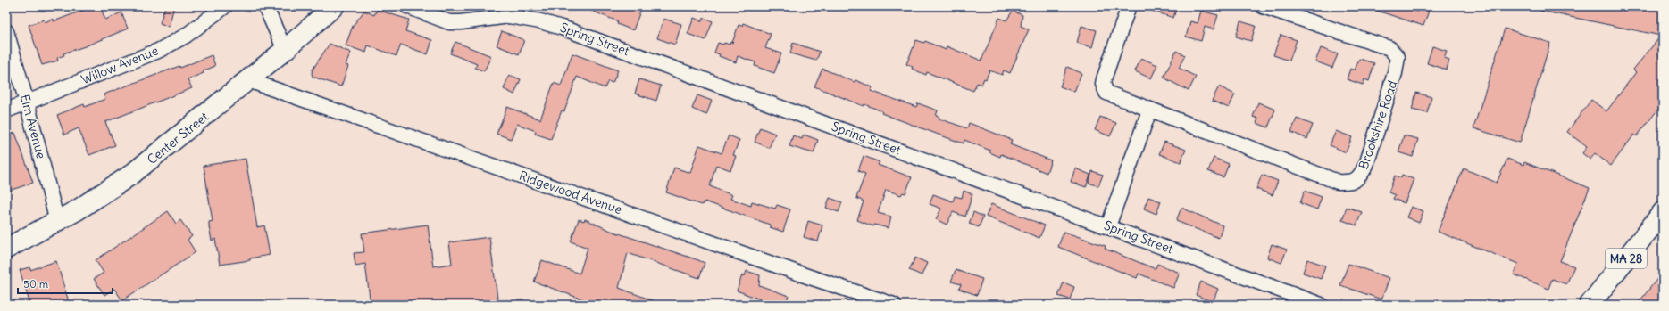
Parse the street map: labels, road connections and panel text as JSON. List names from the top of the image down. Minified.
{"streets":{"main road":["Center Street","MA 28"],"street":["Spring Street","Willow Avenue","Brookshire Road","Elm Avenue","Ridgewood Avenue"]},"crossings":[["Willow Avenue","Elm Avenue"],["Elm Avenue","Center Street"],["Center Street","Ridgewood Avenue"]],"scale_bar":"50 m"}
